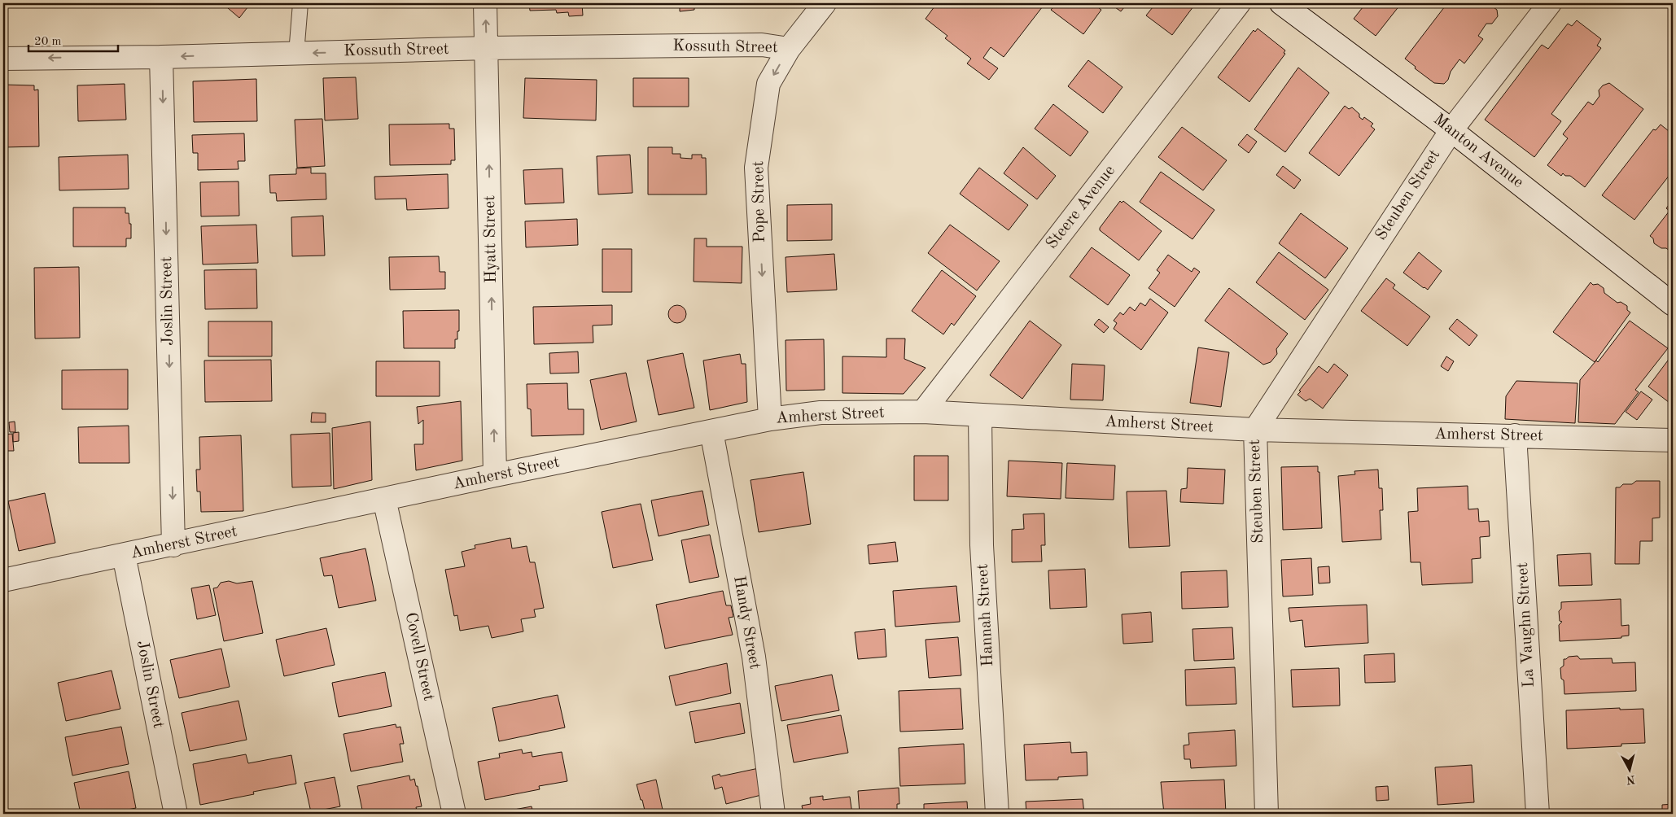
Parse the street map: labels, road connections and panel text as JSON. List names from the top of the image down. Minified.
{"streets":{"street":["Kossuth Street","Manton Avenue","Steuben Street","Pope Street","Steere Avenue","Hyatt Street","Joslin Street","Amherst Street","Hannah Street","Handy Street","La Vaughn Street","Covell Street"]},"crossings":[["Kossuth Street","Pope Street"],["Kossuth Street","Hyatt Street"],["Kossuth Street","Joslin Street"],["Manton Avenue","Steuben Street"],["Steuben Street","Amherst Street"],["Pope Street","Amherst Street"],["Steere Avenue","Amherst Street"],["Hyatt Street","Amherst Street"],["Joslin Street","Amherst Street"],["Amherst Street","Hannah Street"],["Amherst Street","Handy Street"],["Amherst Street","La Vaughn Street"],["Amherst Street","Covell Street"]],"one_way":["Kossuth Street","Pope Street","Hyatt Street","Joslin Street"],"scale_bar":"20 m","north":"bottom"}
